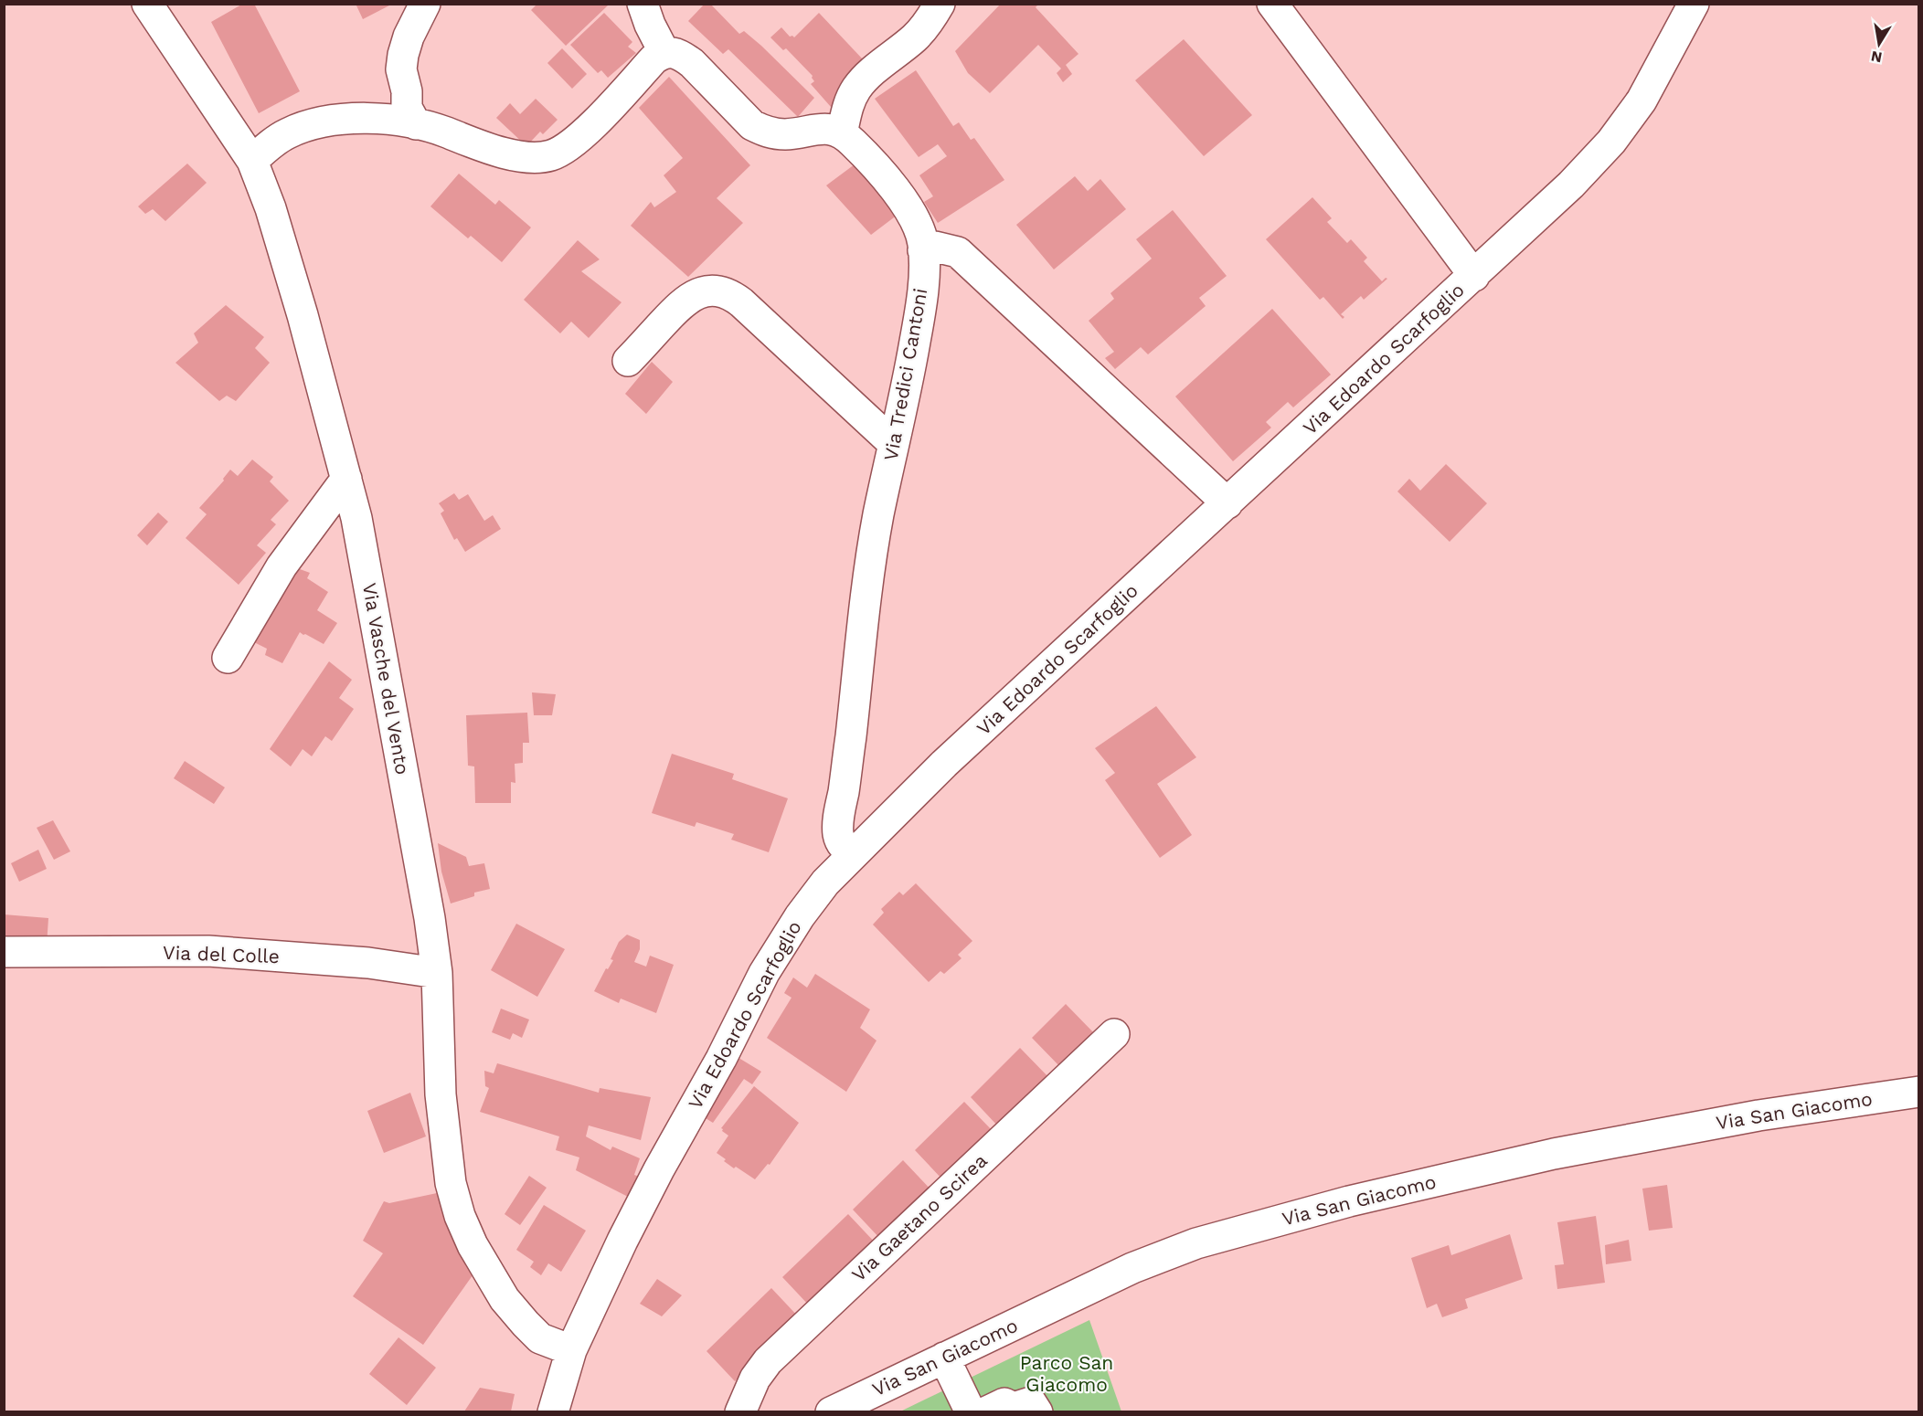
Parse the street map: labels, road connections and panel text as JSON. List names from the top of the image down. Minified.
{"streets":{"street":["Via Edoardo Scarfoglio","Via Tredici Cantoni","Via Vasche del Vento","Via del Colle","Via San Giacomo","Via Gaetano Scirea"]},"crossings":[["Via Edoardo Scarfoglio","Via Tredici Cantoni"],["Via Edoardo Scarfoglio","Via Vasche del Vento"],["Via Vasche del Vento","Via del Colle"]],"parks":["Parco San Giacomo"],"north":"bottom"}
